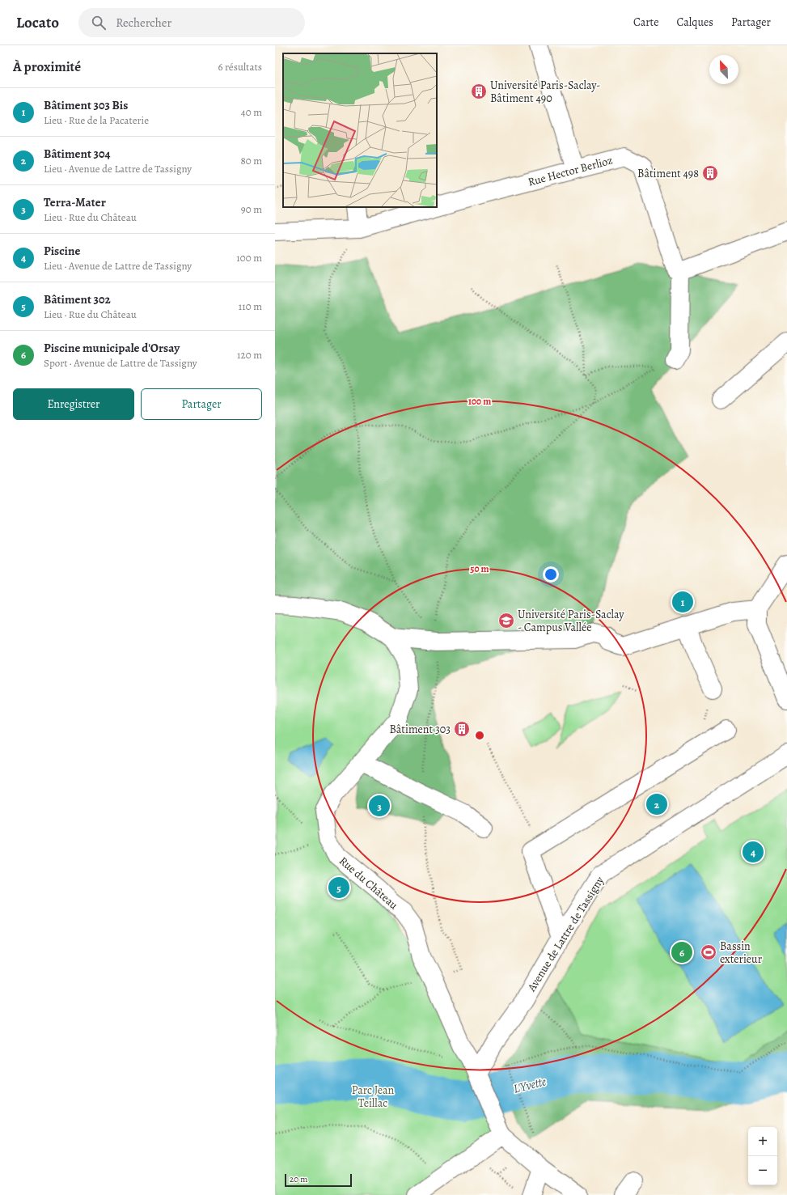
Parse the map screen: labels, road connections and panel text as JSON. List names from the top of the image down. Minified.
{"streets":{"street":["Rue Hector Berlioz","Rue du Château","Avenue de Lattre de Tassigny"]},"crossings":[["Rue du Château","Avenue de Lattre de Tassigny"]],"water":["L'Yvette"],"parks":["Parc Jean Teillac"],"places":{"building":["Université Paris-Saclay- Bâtiment 490","Bâtiment 498","Bâtiment 303"],"school or university":["Université Paris-Saclay - Campus Vallée"],"sports":["Bassin exterieur"]},"scale_bar":"20 m","north":"top left","page":{"header":"Locato","search":"Rechercher","nav":["Carte","Calques","Partager"],"heading":["À proximité","6 résultats"],"list":[{"mark":"1","name":"Bâtiment 303 Bis","note":"Lieu · Rue de la Pacaterie","value":"40 m"},{"mark":"2","name":"Bâtiment 304","note":"Lieu · Avenue de Lattre de Tassigny","value":"80 m"},{"mark":"3","name":"Terra-Mater","note":"Lieu · Rue du Château","value":"90 m"},{"mark":"4","name":"Piscine","note":"Lieu · Avenue de Lattre de Tassigny","value":"100 m"},{"mark":"5","name":"Bâtiment 302","note":"Lieu · Rue du Château","value":"110 m"},{"mark":"6","name":"Piscine municipale d'Orsay","note":"Sport · Avenue de Lattre de Tassigny","value":"120 m"}],"buttons":["Enregistrer","Partager"],"pins":["1","2","3","4","5","6"],"map_buttons":["+","−"],"scale":"20 m"},"rings":["100 m","50 m"]}
